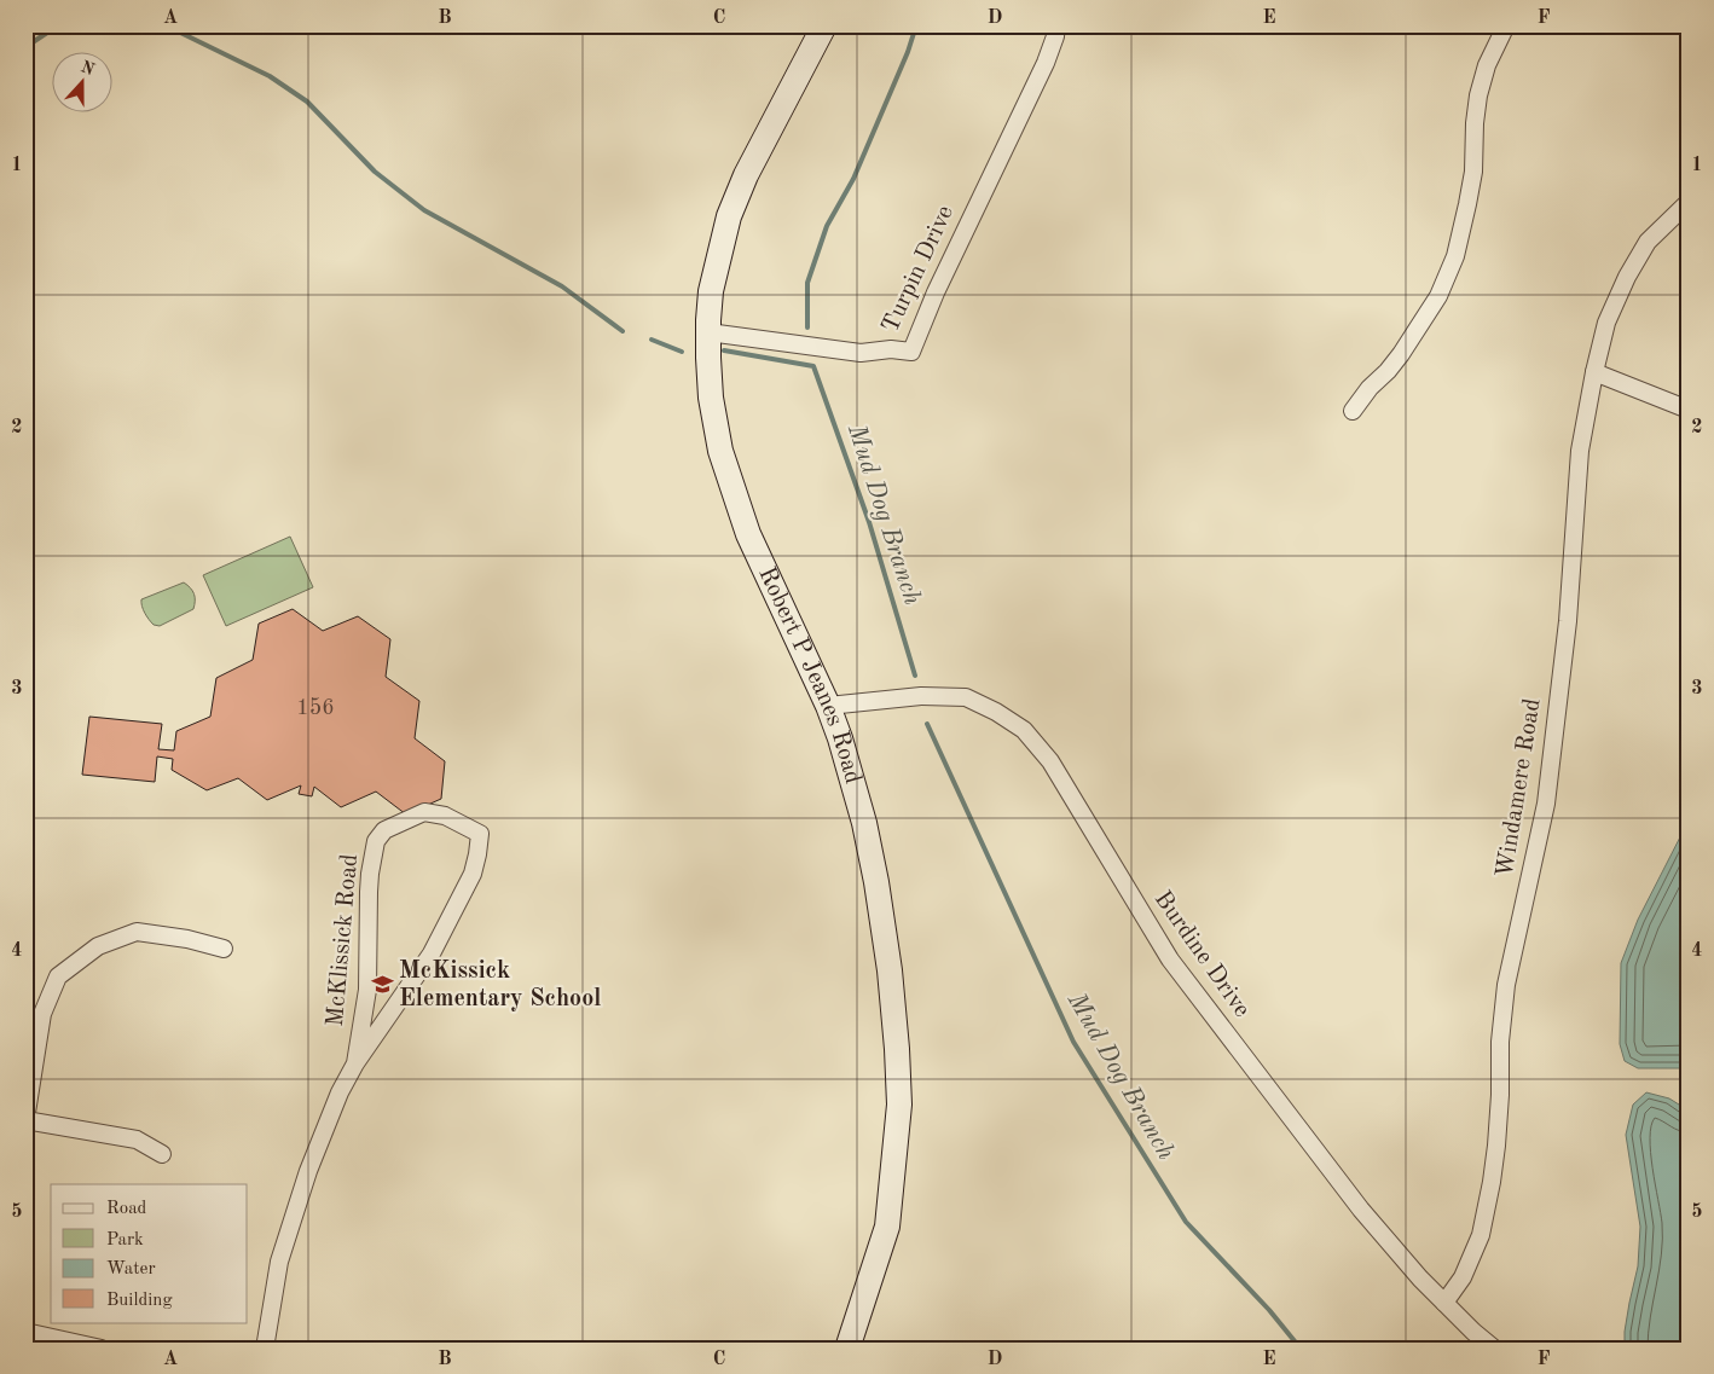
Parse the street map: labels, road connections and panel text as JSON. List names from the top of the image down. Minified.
{"streets":{"street":["Turpin Drive","Robert P Jeanes Road","Windamere Road","McKlissick Road","Burdine Drive"]},"crossings":[["Turpin Drive","Robert P Jeanes Road"],["Robert P Jeanes Road","Burdine Drive"],["Windamere Road","Burdine Drive"]],"water":["Mud Dog Branch"],"places":{"school or university":["McKissick Elementary School"]},"house_numbers":["156"],"legend":["Road","Park","Water","Building"],"north":"top","grid":{"columns":["A","B","C","D","E","F"],"rows":["1","2","3","4","5"]}}
